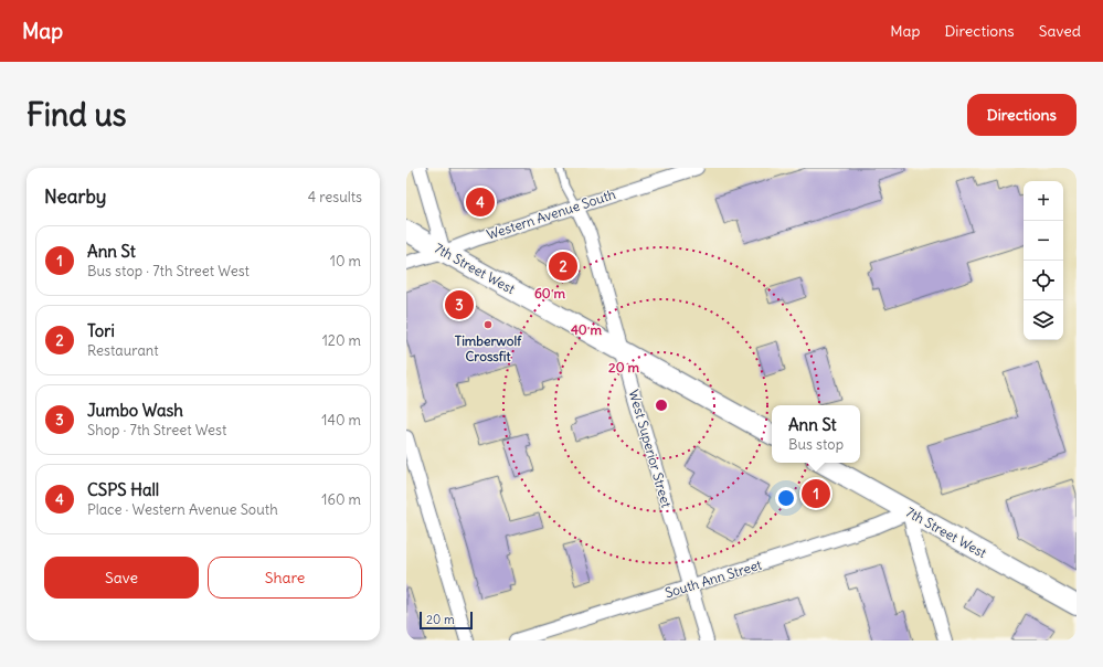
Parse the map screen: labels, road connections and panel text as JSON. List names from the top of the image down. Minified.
{"streets":{"main road":["7th Street West"],"street":["Western Avenue South","West Superior Street","South Ann Street"]},"crossings":[["Western Avenue South","7th Street West"],["Western Avenue South","West Superior Street"],["7th Street West","West Superior Street"],["7th Street West","South Ann Street"],["West Superior Street","South Ann Street"]],"places":["Timberwolf Crossfit"],"scale_bar":"20 m","page":{"header":"Map","nav":["Map","Directions","Saved"],"buttons":["Directions",["Save","Share"]],"title":"Find us","heading":["Nearby","4 results"],"map_buttons":["+","−"],"pins":["4","2","3","1"],"list":[{"mark":"1","name":"Ann St","note":"Bus stop · 7th Street West","value":"10 m"},{"mark":"2","name":"Tori","note":"Restaurant","value":"120 m"},{"mark":"3","name":"Jumbo Wash","note":"Shop · 7th Street West","value":"140 m"},{"mark":"4","name":"CSPS Hall","note":"Place · Western Avenue South","value":"160 m"}],"popup":["Ann St","Bus stop"],"scale":"20 m"},"rings":["60 m","40 m","20 m"]}
